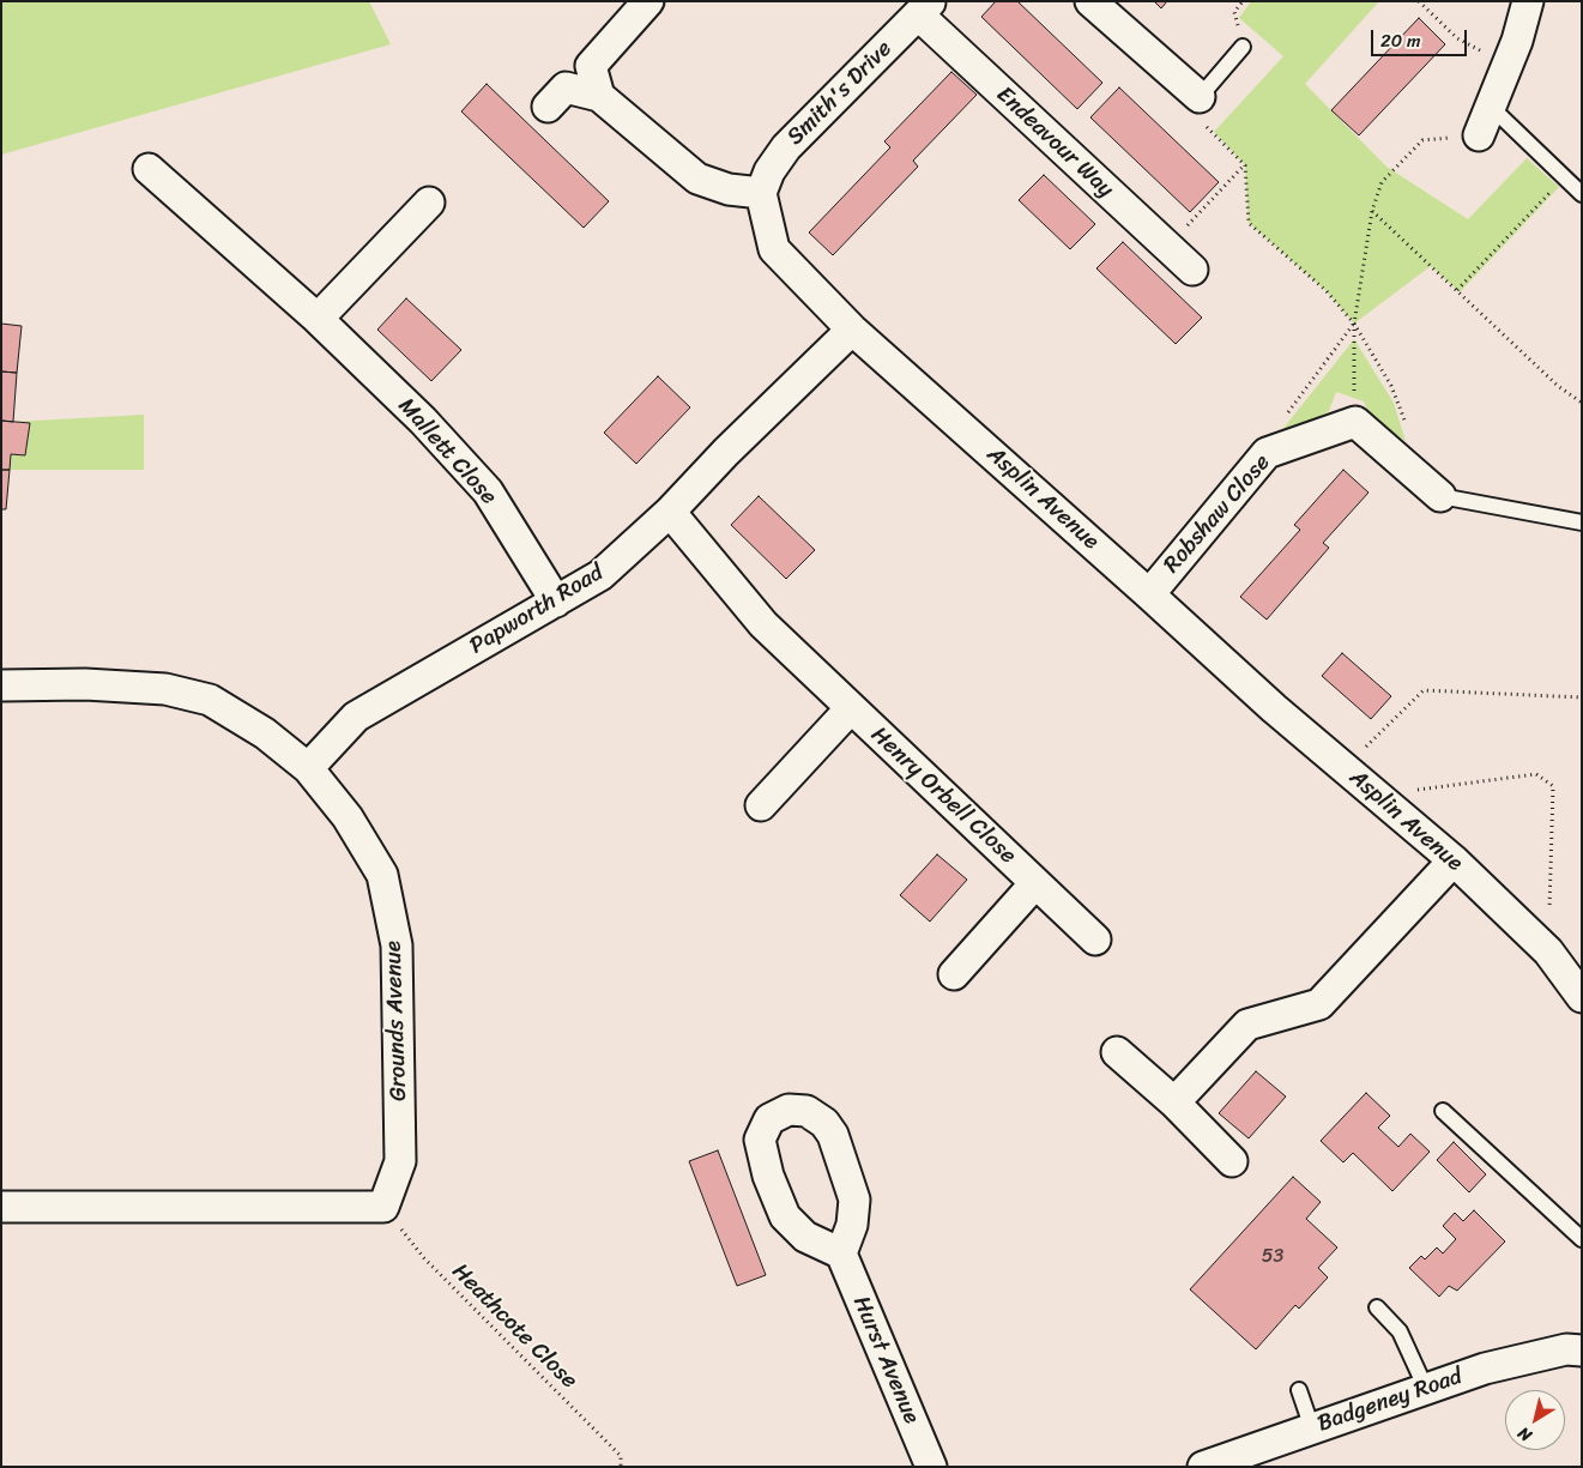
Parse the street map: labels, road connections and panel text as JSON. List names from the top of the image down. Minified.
{"streets":{"street":["Smith's Drive","Endeavour Way","Mallett Close","Asplin Avenue","Robshaw Close","Papworth Road","Henry Orbell Close","Grounds Avenue","Hurst Avenue","Badgeney Road"],"path":["Heathcote Close"]},"crossings":[["Smith's Drive","Endeavour Way"],["Smith's Drive","Asplin Avenue"],["Mallett Close","Papworth Road"],["Asplin Avenue","Robshaw Close"],["Asplin Avenue","Papworth Road"],["Papworth Road","Henry Orbell Close"],["Papworth Road","Grounds Avenue"],["Grounds Avenue","Heathcote Close"]],"house_numbers":["53"],"scale_bar":"20 m","north":"bottom left"}
